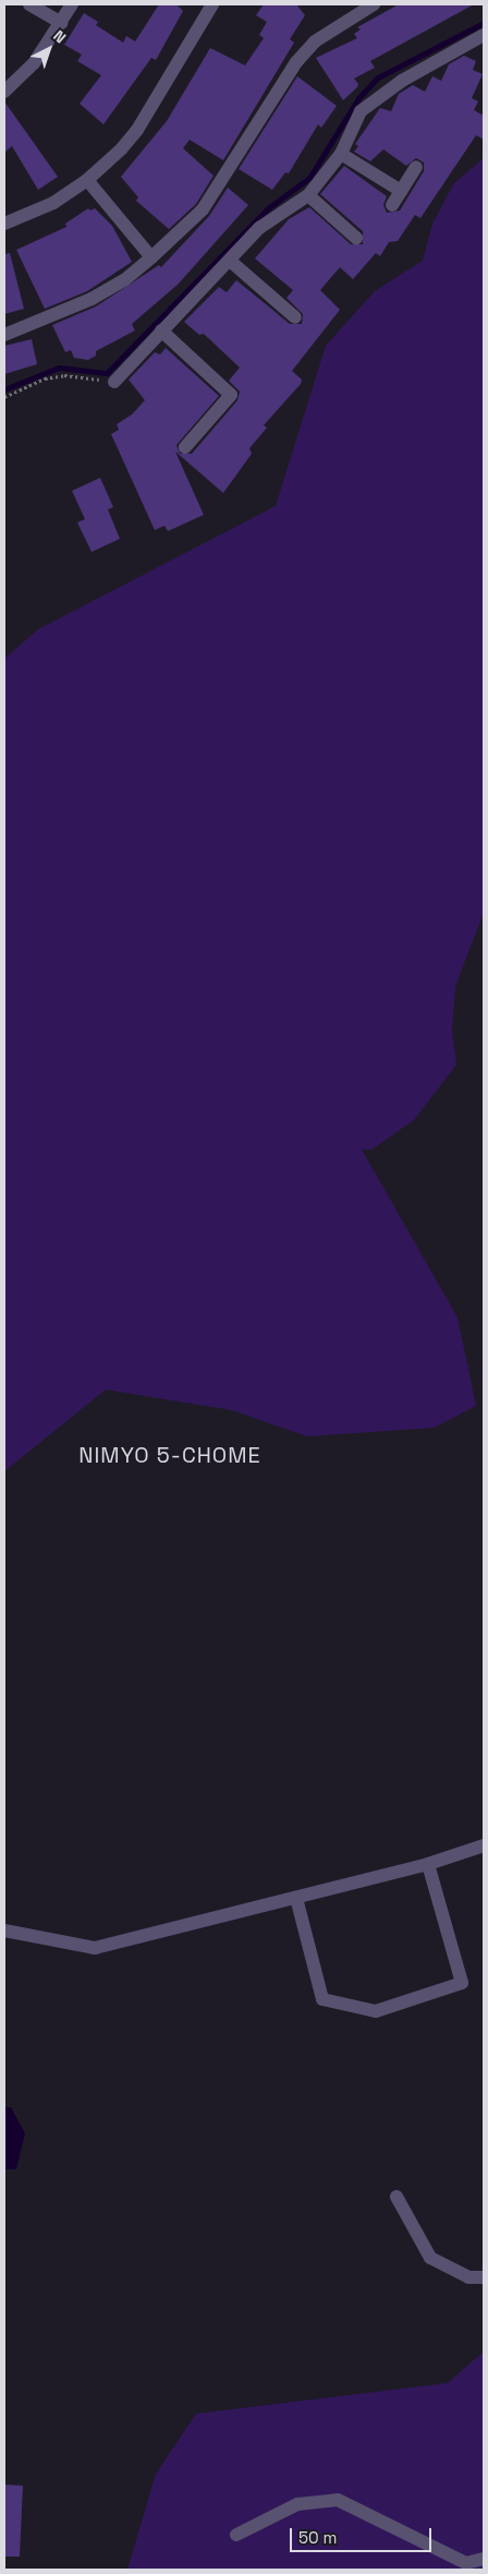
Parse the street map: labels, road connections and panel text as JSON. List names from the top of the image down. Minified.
{"districts":["NIMYO 5-CHOME"],"scale_bar":"50 m","north":"top right"}
